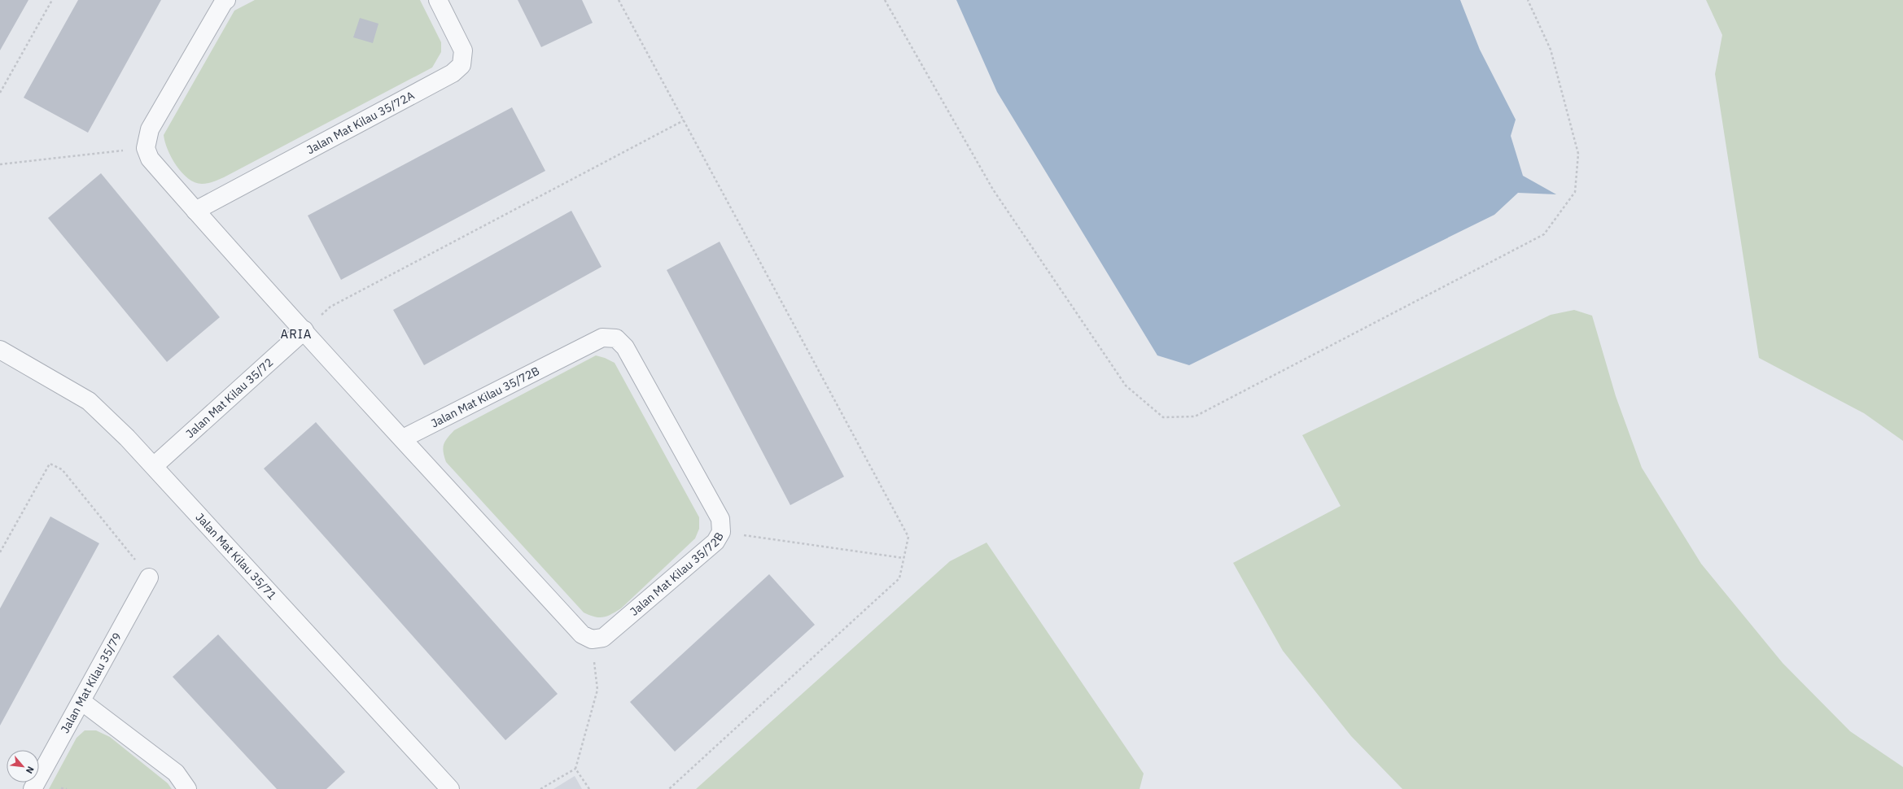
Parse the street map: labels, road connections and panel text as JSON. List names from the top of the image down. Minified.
{"streets":{"street":["Jalan Mat Kilau 35/72A","Jalan Mat Kilau 35/72B","Jalan Mat Kilau 35/72","Jalan Mat Kilau 35/71","Jalan Mat Kilau 35/79"]},"crossings":[["Jalan Mat Kilau 35/72","Jalan Mat Kilau 35/71"]],"districts":["ARIA"],"north":"bottom right"}
